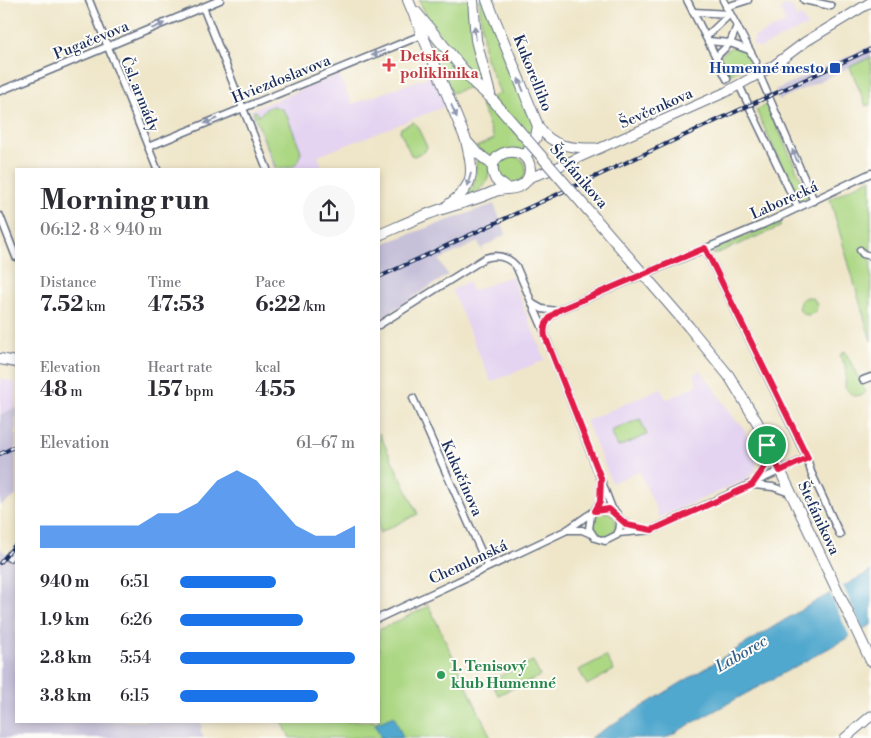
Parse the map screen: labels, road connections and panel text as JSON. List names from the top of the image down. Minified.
{"streets":{"main road":["Kukorelliho","Ševčenkova","Štefánikova"],"street":["Pugačevova","Hviezdoslavova","Čsl. armády","Laborecká","Kukučínova","Chemlonská"]},"crossings":[["Pugačevova","Čsl. armády"],["Kukorelliho","Ševčenkova"],["Hviezdoslavova","Čsl. armády"],["Kukučínova","Chemlonská"]],"one_way":["Pugačevova","Hviezdoslavova"],"water":["Laborec"],"places":{"health":["Detská poliklinika"],"transit":["Humenné mesto"],"other":["1. Tenisový klub Humenné"]},"page":{"heading":["Morning run","06:12 · 8 × 940 m"],"stats":[["Distance","7.52 km"],["Time","47:53"],["Pace","6:22 /km"],["Elevation","48 m"],["Heart rate","157 bpm"],["kcal","455"]],"chart":["Elevation","61–67 m"],"list":[{"name":"940 m","note":"6:51"},{"name":"1.9 km","note":"6:26"},{"name":"2.8 km","note":"5:54"},{"name":"3.8 km","note":"6:15"}]}}
